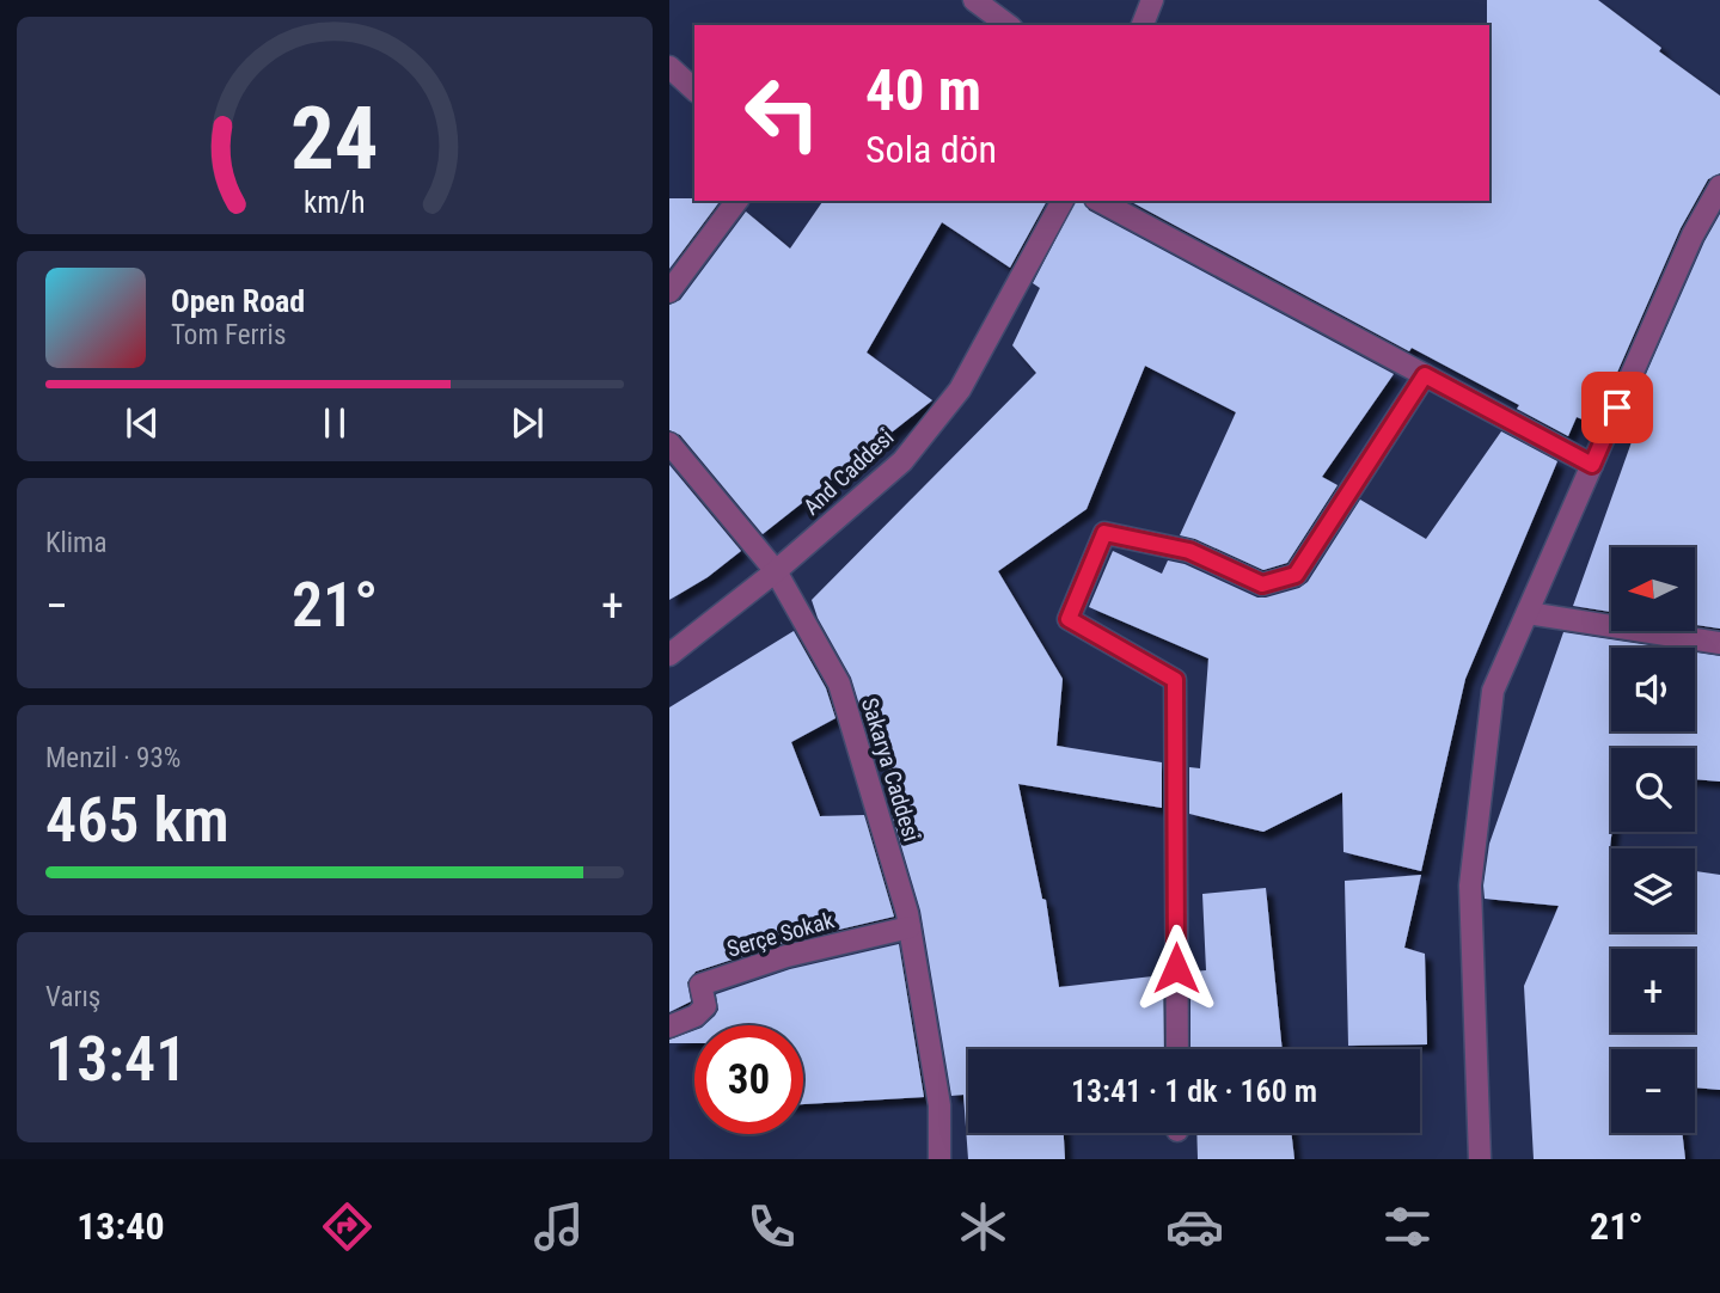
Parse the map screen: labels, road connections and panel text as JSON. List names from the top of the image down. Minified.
{"streets":{"street":["And Caddesi","Sakarya Caddesi","Serçe Sokak"]},"crossings":[["And Caddesi","Sakarya Caddesi"],["Sakarya Caddesi","Serçe Sokak"]],"north":"left","page":{"turn":["40 m","Sola dön"],"song":["Open Road","Tom Ferris"],"tile":["Klima",["Menzil · 93%","465 km"],["Varış","13:41"]],"map_buttons":["+","−"],"heat":["−","21°","+"],"limit":"30","trip":"13:41 · 1 dk · 160 m","tabs":["13:40","21°"],"gauge":["24","km/h"]}}
